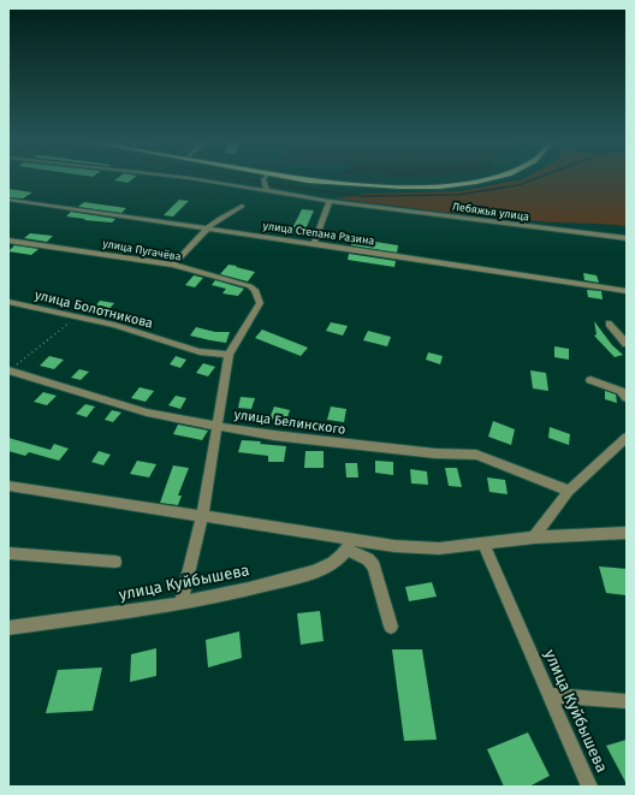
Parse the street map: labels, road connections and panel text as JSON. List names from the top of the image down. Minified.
{"streets":{"street":["Лебяжья улица","улица Степана Разина","улица Пугачёва","улица Болотникова","улица Белинского","улица Куйбышева"]},"crossings":[["улица Пугачёва","улица Болотникова"]]}
